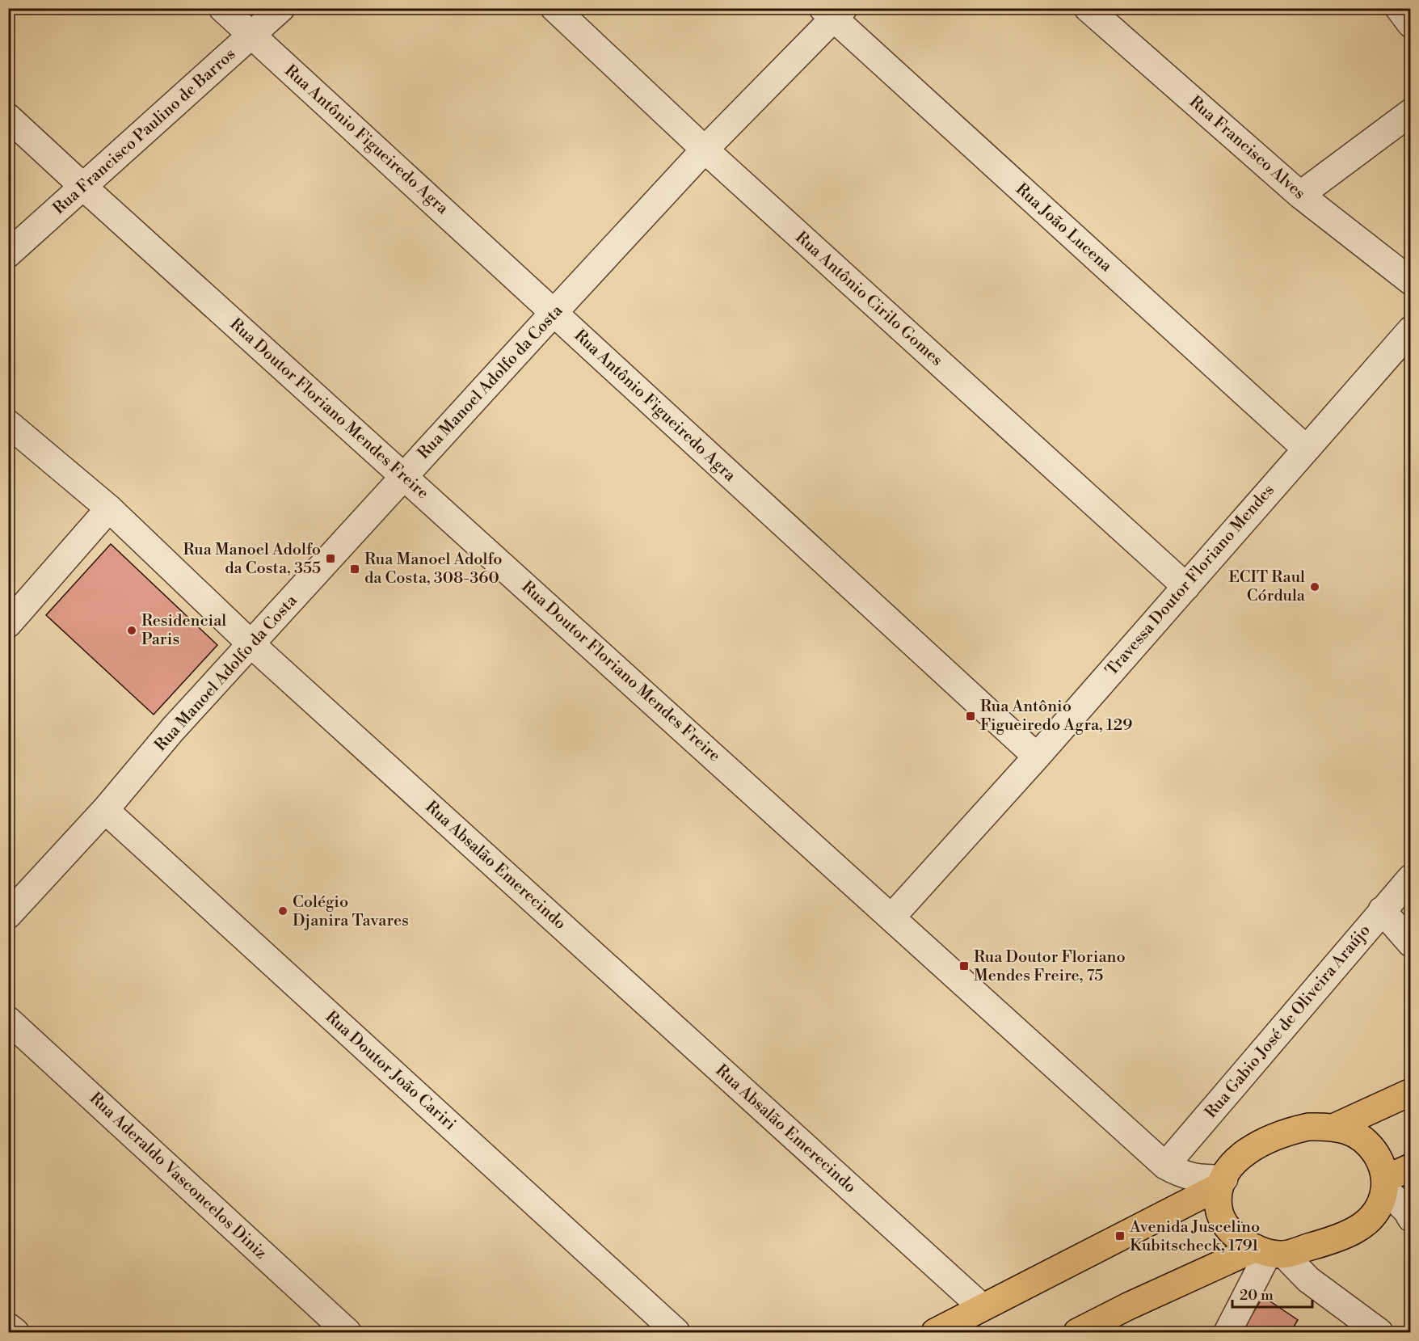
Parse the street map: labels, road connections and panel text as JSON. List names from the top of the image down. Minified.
{"streets":{"street":["Rua Francisco Paulino de Barros","Rua Antônio Figueiredo Agra","Rua Francisco Alves","Rua João Lucena","Rua Antônio Cirilo Gomes","Rua Manoel Adolfo da Costa","Rua Doutor Floriano Mendes Freire","Travessa Doutor Floriano Mendes","Rua Absalão Emerecindo","Rua Gabio José de Oliveira Araújo","Rua Doutor João Cariri","Rua Aderaldo Vasconcelos Diniz"]},"crossings":[["Rua Francisco Paulino de Barros","Rua Antônio Figueiredo Agra"],["Rua Francisco Paulino de Barros","Rua Doutor Floriano Mendes Freire"],["Rua Antônio Figueiredo Agra","Rua Manoel Adolfo da Costa"],["Rua Antônio Figueiredo Agra","Travessa Doutor Floriano Mendes"],["Rua João Lucena","Rua Manoel Adolfo da Costa"],["Rua João Lucena","Travessa Doutor Floriano Mendes"],["Rua Antônio Cirilo Gomes","Rua Manoel Adolfo da Costa"],["Rua Antônio Cirilo Gomes","Travessa Doutor Floriano Mendes"],["Rua Manoel Adolfo da Costa","Rua Doutor Floriano Mendes Freire"],["Rua Manoel Adolfo da Costa","Rua Absalão Emerecindo"],["Rua Manoel Adolfo da Costa","Rua Doutor João Cariri"],["Rua Doutor Floriano Mendes Freire","Travessa Doutor Floriano Mendes"],["Rua Doutor Floriano Mendes Freire","Rua Gabio José de Oliveira Araújo"]],"places":{"transit":["Rua Manoel Adolfo da Costa, 355","Rua Manoel Adolfo da Costa, 308-360","Rua Antônio Figueiredo Agra, 129","Rua Doutor Floriano Mendes Freire, 75","Avenida Juscelino Kubitscheck, 1791"],"other":["ECIT Raul Córdula","Residencial Paris","Colégio Djanira Tavares"]},"scale_bar":"20 m"}
